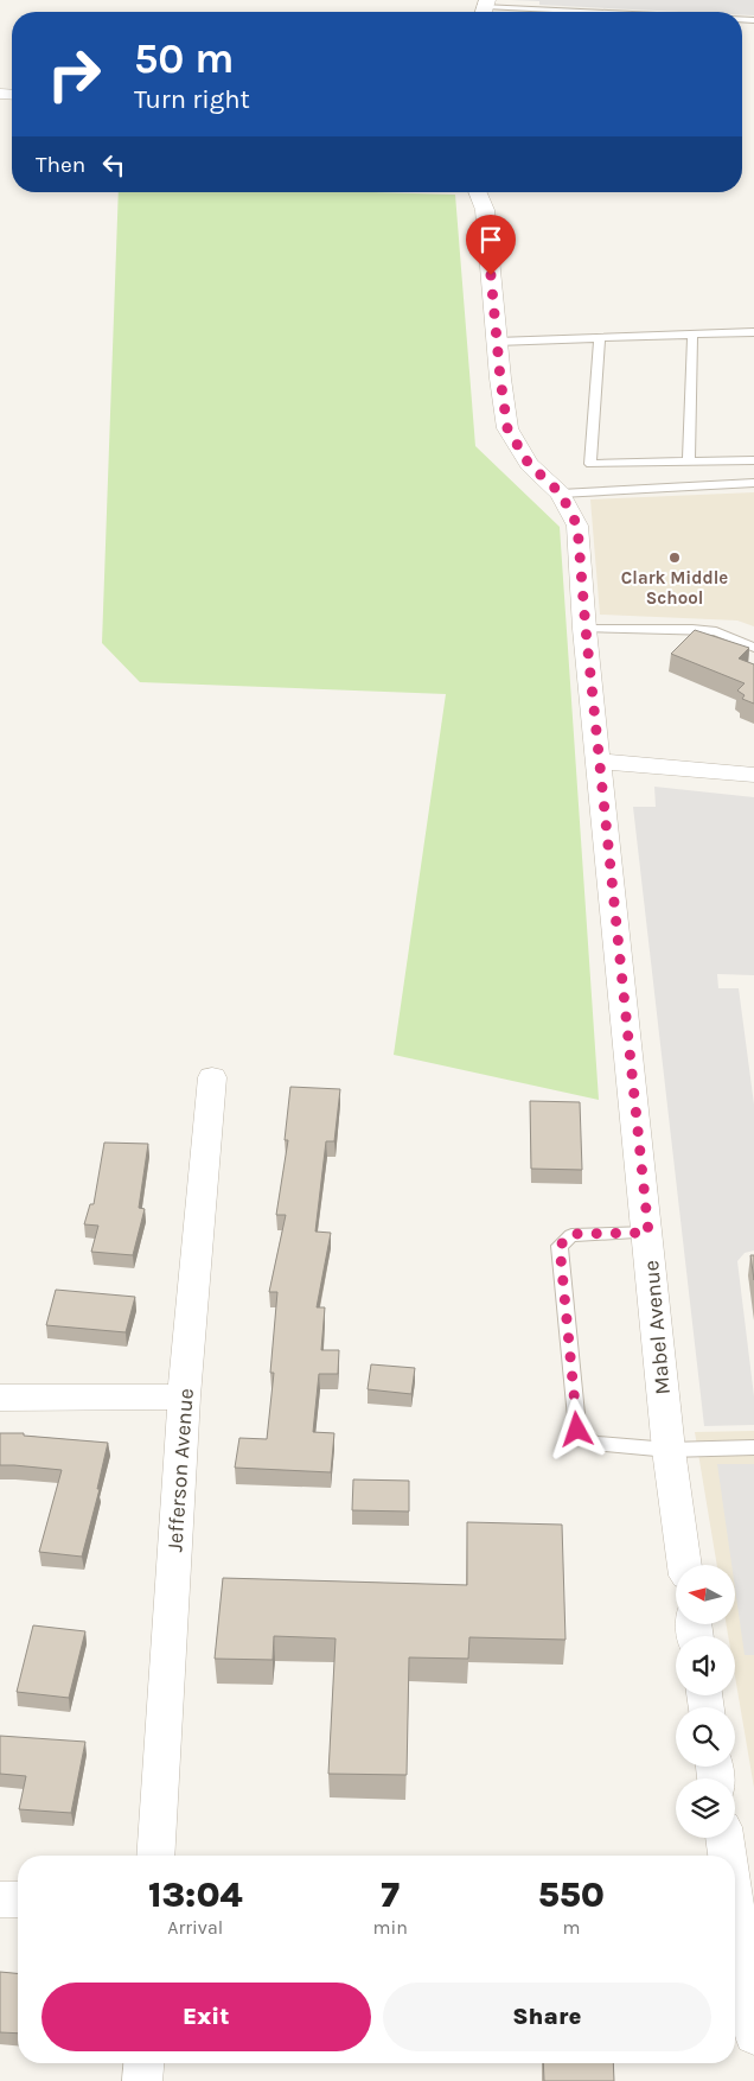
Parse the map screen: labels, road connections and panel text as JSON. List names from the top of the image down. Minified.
{"streets":{"street":["Mabel Avenue","Jefferson Avenue"]},"places":["Clark Middle School"],"north":"left","page":{"turn":["50 m","Turn right"],"then":"Then","eta":["13:04","Arrival","7","min","550","m"],"buttons":["Exit","Share"]}}
